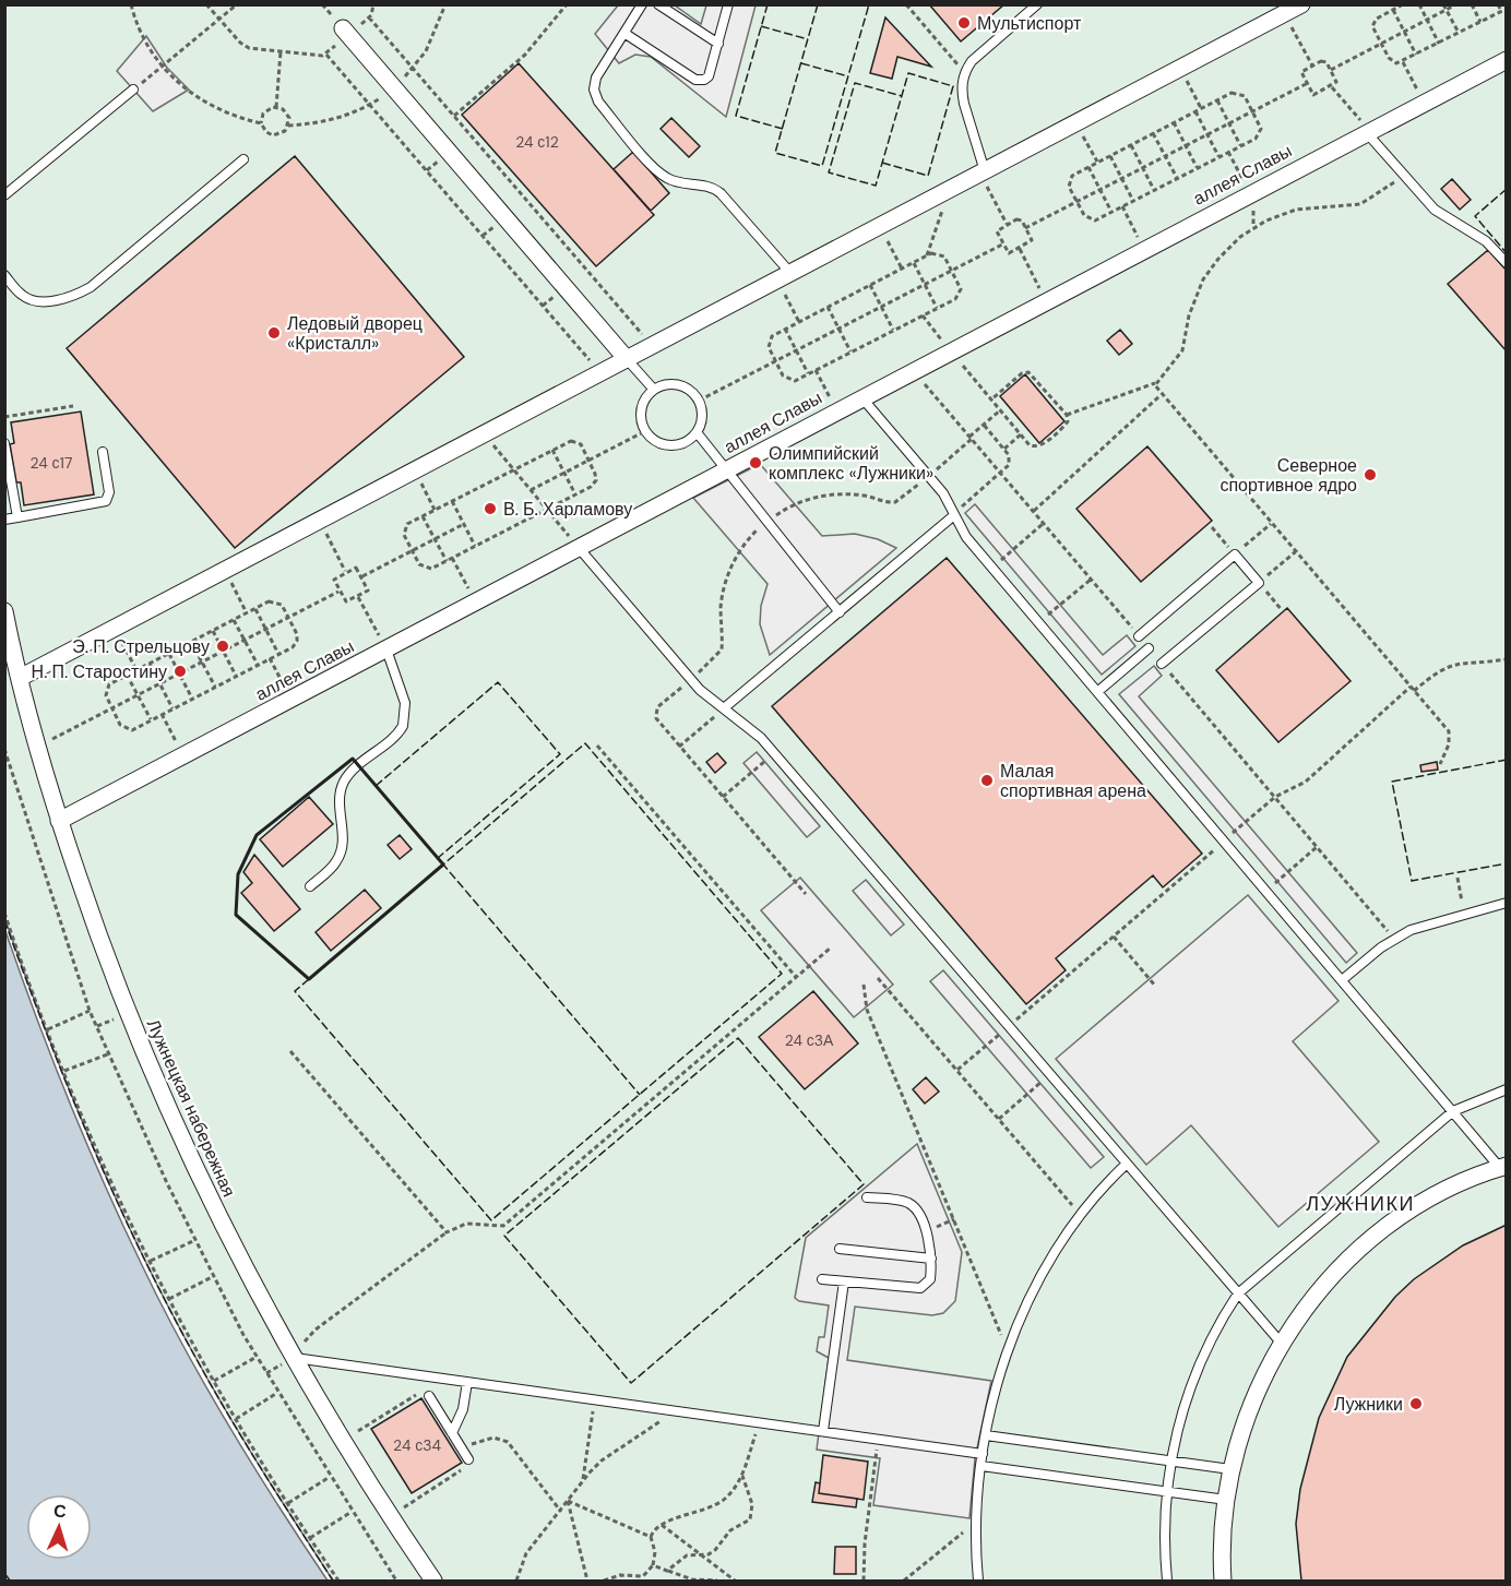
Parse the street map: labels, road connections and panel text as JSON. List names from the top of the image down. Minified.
{"streets":{"street":["аллея Славы","Лужнецкая набережная"]},"crossings":[["аллея Славы","Лужнецкая набережная"]],"districts":["ЛУЖНИКИ"],"places":["Мультиспорт","Ледовый дворец «Кристалл»","Олимпийский комплекс «Лужники»","Северное спортивное ядро","В. Б. Харламову","Э. П. Стрельцову","Н. П. Старостину","Малая спортивная арена","Лужники"],"house_numbers":["24 с12","24 с17","24 с3А","24 с34"],"north":"top"}
